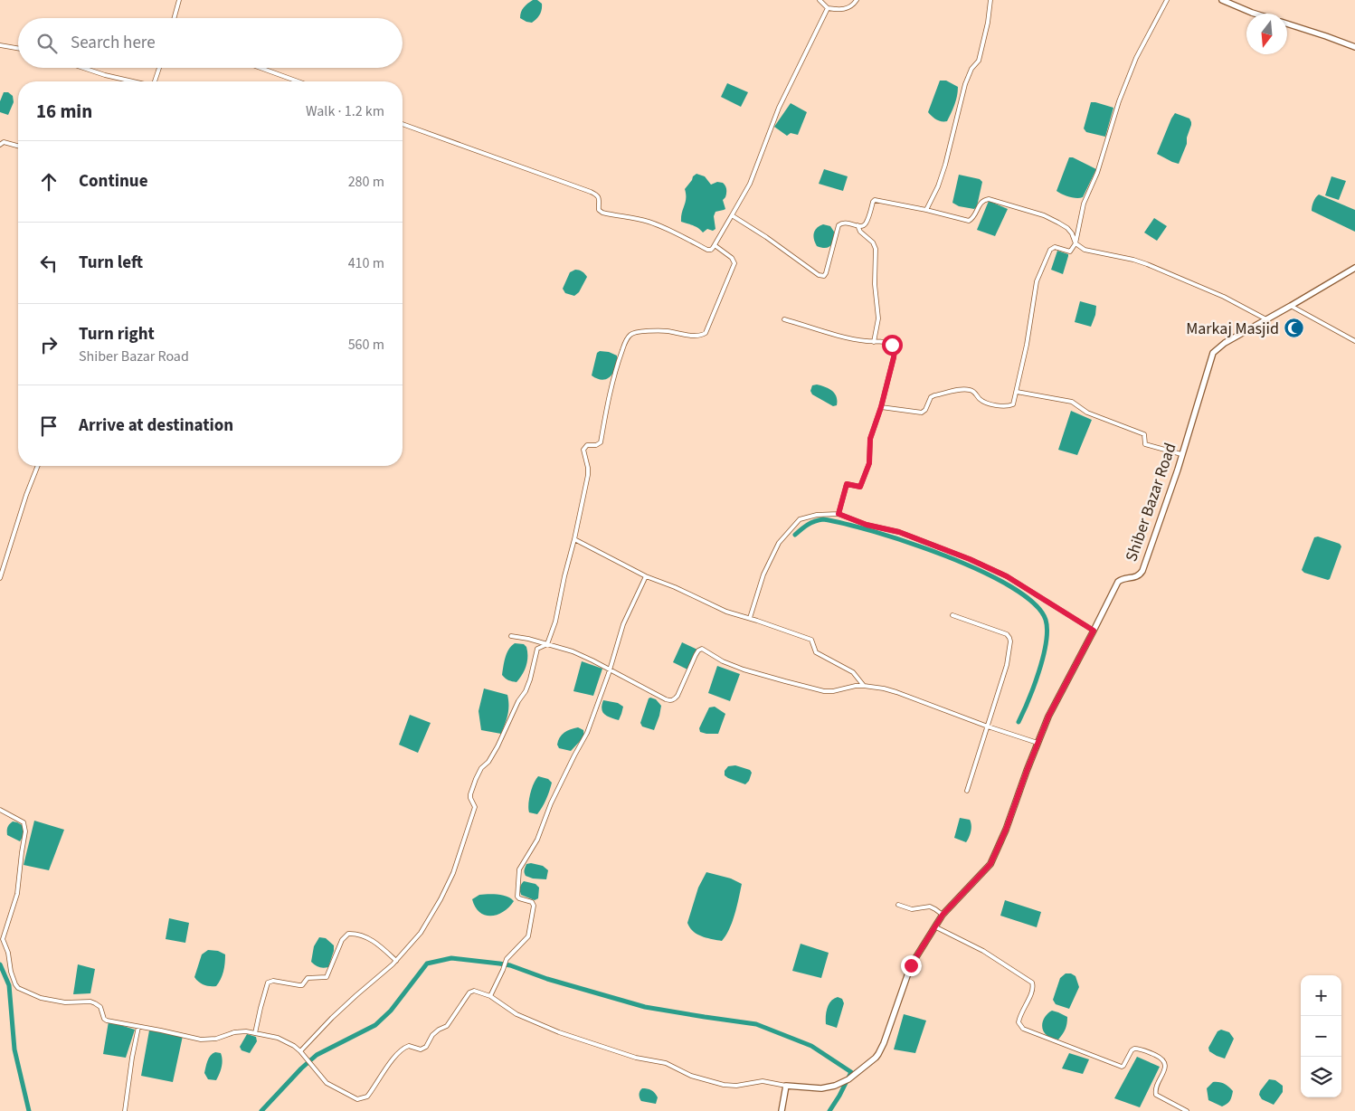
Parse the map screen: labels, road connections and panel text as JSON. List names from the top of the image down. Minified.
{"streets":{"street":["Shiber Bazar Road"]},"places":{"mosque":["Markaj Masjid"]},"north":"bottom","page":{"search":"Search here","heading":["16 min","Walk · 1.2 km"],"list":[["Continue","280 m"],["Turn left","410 m"],["Turn right","Shiber Bazar Road","560 m"],"Arrive at destination"],"map_buttons":["+","−"]}}
